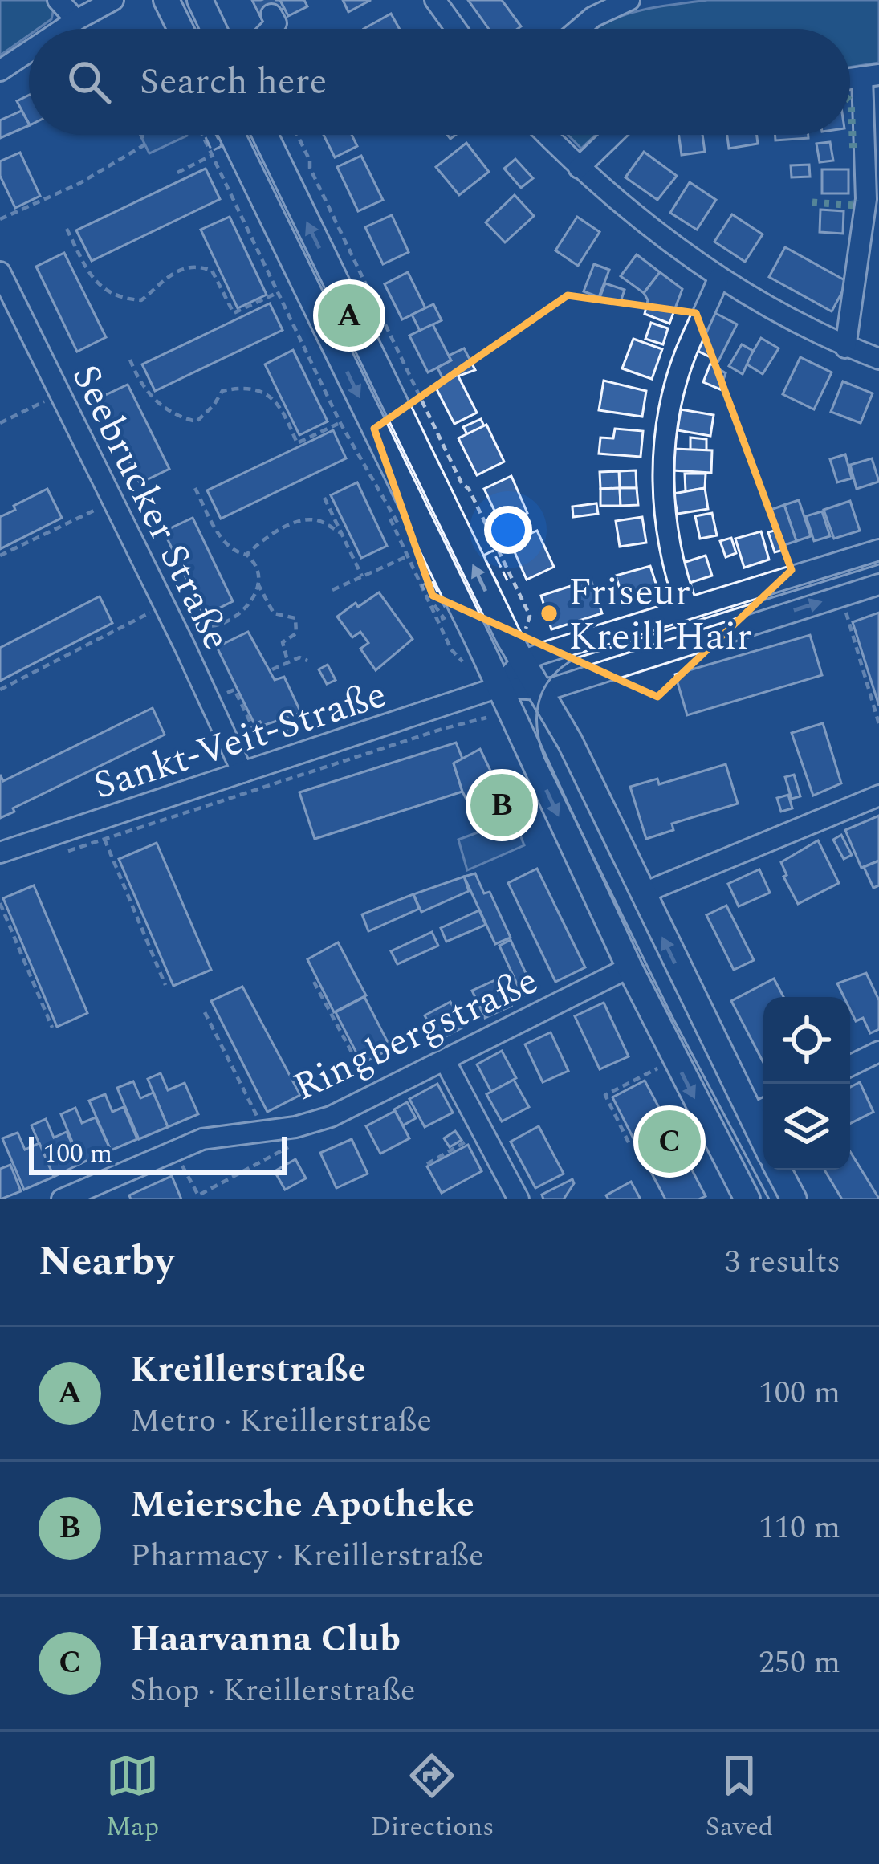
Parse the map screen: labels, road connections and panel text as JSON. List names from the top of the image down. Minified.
{"streets":{"street":["Seebrucker Straße","Sankt-Veit-Straße","Ringbergstraße"]},"crossings":[["Seebrucker Straße","Sankt-Veit-Straße"]],"places":["Friseur Kreill Hair"],"scale_bar":"100 m","page":{"search":"Search here","pins":["A","B","C"],"scale":"100 m","heading":["Nearby","3 results"],"list":[{"mark":"A","name":"Kreillerstraße","note":"Metro · Kreillerstraße","value":"100 m"},{"mark":"B","name":"Meiersche Apotheke","note":"Pharmacy · Kreillerstraße","value":"110 m"},{"mark":"C","name":"Haarvanna Club","note":"Shop · Kreillerstraße","value":"250 m"}],"nav":["Map","Directions","Saved"]}}
